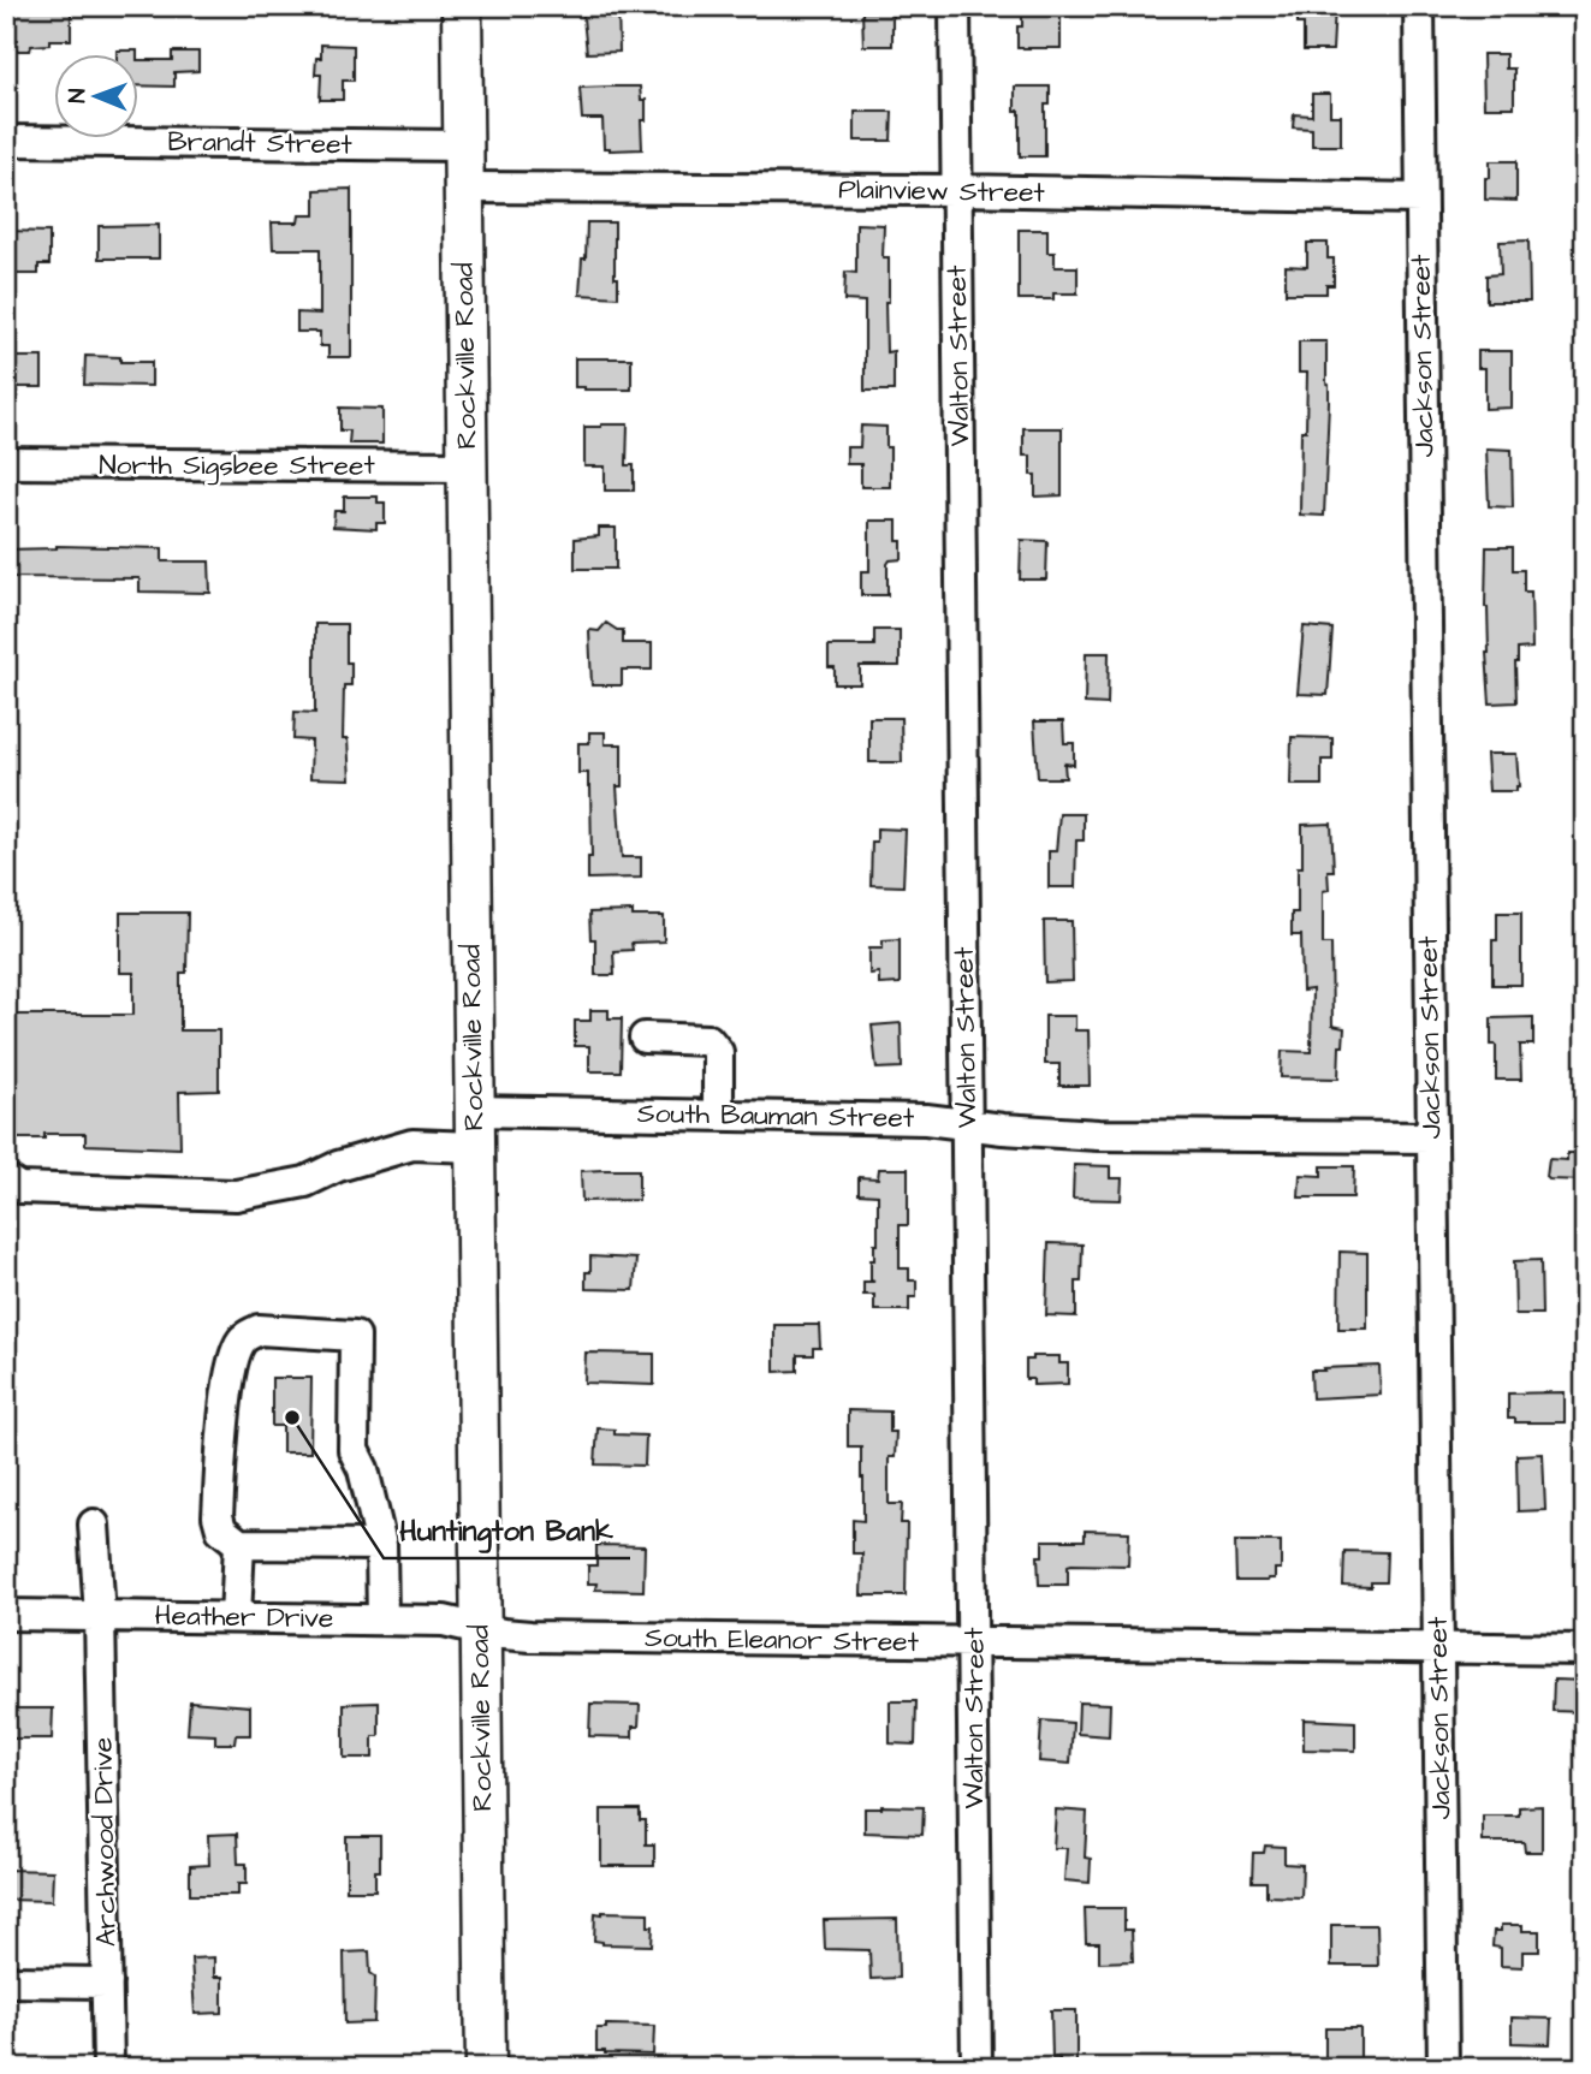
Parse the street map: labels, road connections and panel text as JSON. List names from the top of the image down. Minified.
{"streets":{"main road":["Rockville Road"],"street":["Brandt Street","Plainview Street","Walton Street","Jackson Street","North Sigsbee Street","South Bauman Street","Heather Drive","South Eleanor Street","Archwood Drive"]},"crossings":[["Brandt Street","Rockville Road"],["Plainview Street","Rockville Road"],["Plainview Street","Walton Street"],["Plainview Street","Jackson Street"],["Rockville Road","North Sigsbee Street"],["Rockville Road","South Bauman Street"],["Rockville Road","Heather Drive"],["Rockville Road","South Eleanor Street"],["Walton Street","South Bauman Street"],["Walton Street","South Eleanor Street"],["Jackson Street","South Bauman Street"],["Jackson Street","South Eleanor Street"],["Heather Drive","South Eleanor Street"],["Heather Drive","Archwood Drive"]],"places":["Huntington Bank"],"north":"left"}
